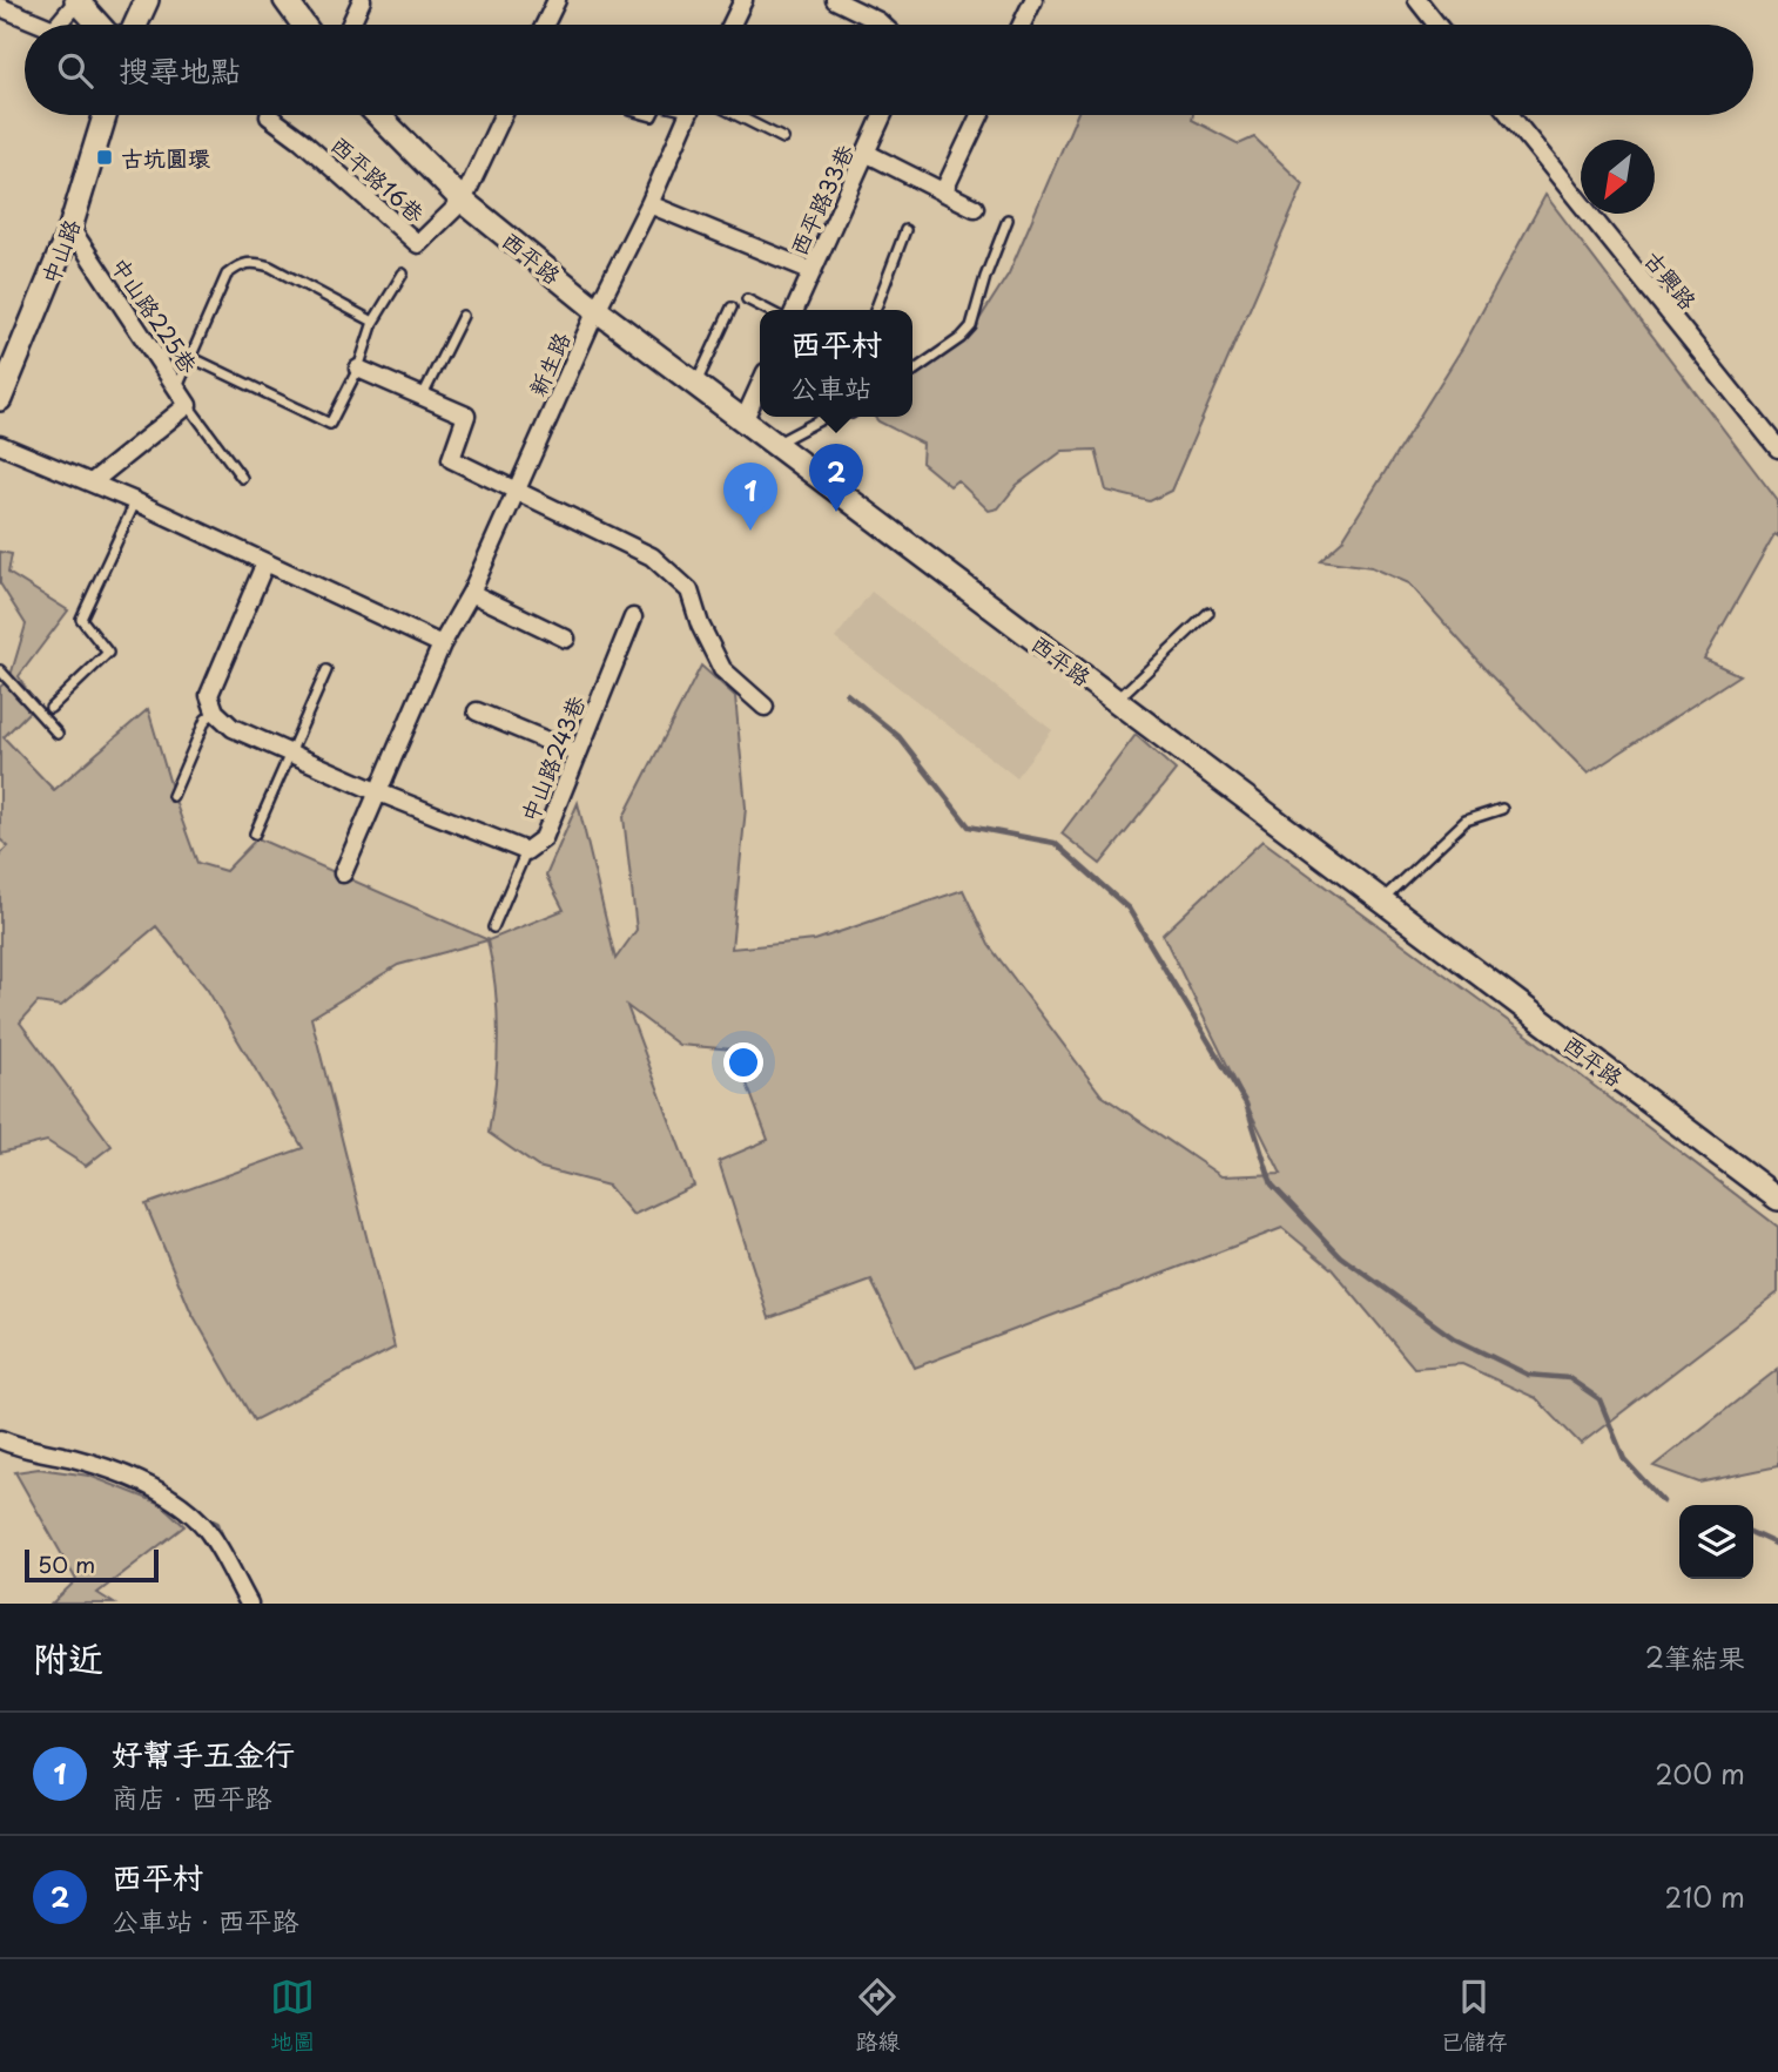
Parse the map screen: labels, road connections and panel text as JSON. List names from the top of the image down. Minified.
{"streets":{"main road":["中山路","西平路"],"street":["西平路16巷","西平路33巷","古興路","中山路225巷","新生路","中山路243巷"]},"crossings":[["西平路16巷","西平路"],["中山路","中山路225巷"],["西平路","新生路"]],"places":{"transit":["古坑圓環"]},"scale_bar":"50 m","north":"bottom left","page":{"search":"搜尋地點","popup":["西平村","公車站"],"pins":["2","1"],"scale":"50 m","heading":["附近","2筆結果"],"list":[{"mark":"1","name":"好幫手五金行","note":"商店 · 西平路","value":"200 m"},{"mark":"2","name":"西平村","note":"公車站 · 西平路","value":"210 m"}],"nav":["地圖","路線","已儲存"]}}
